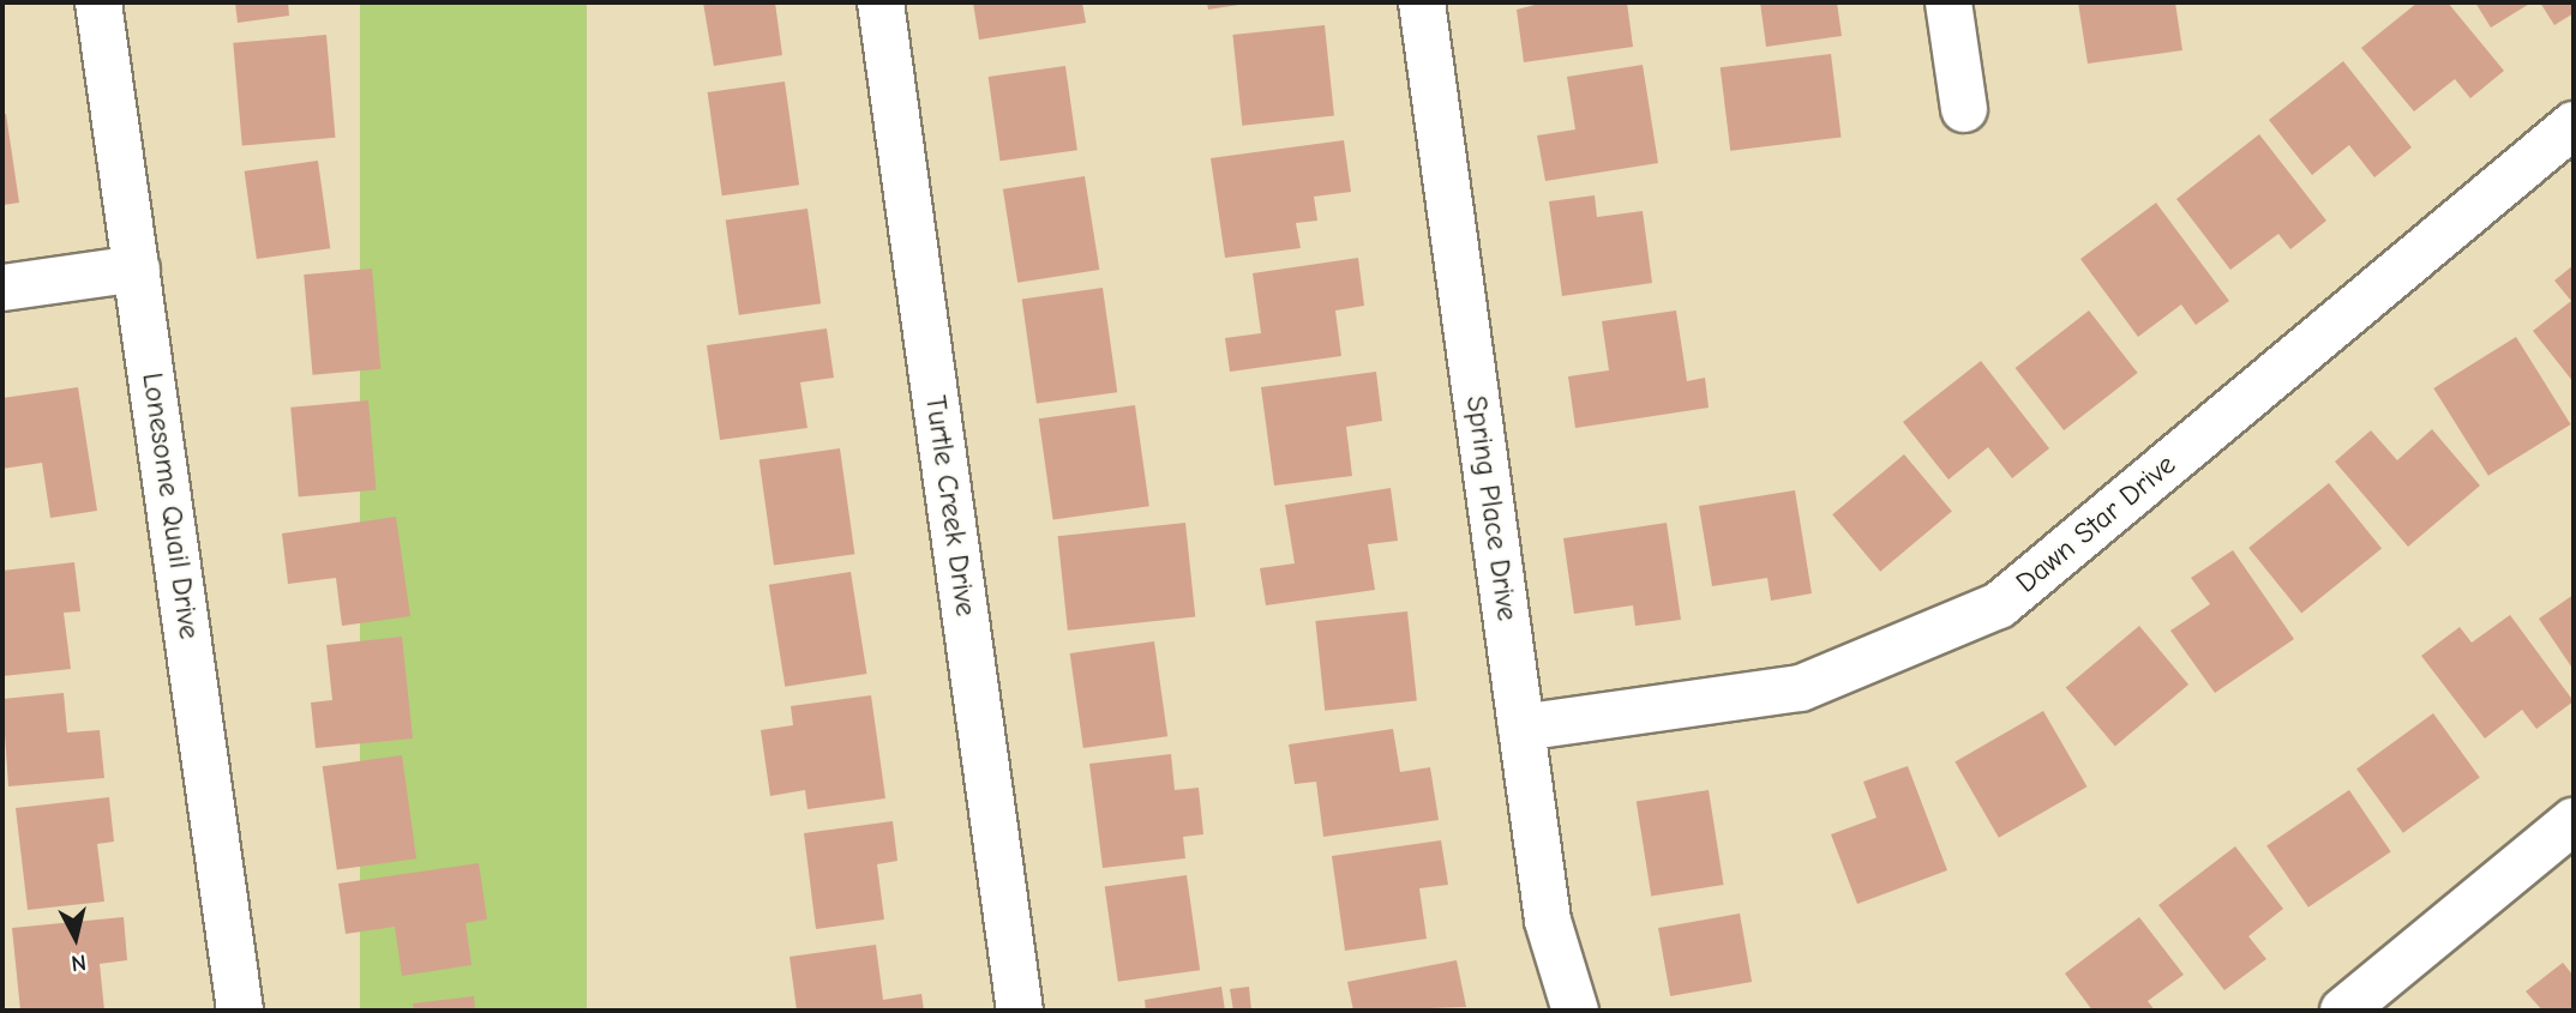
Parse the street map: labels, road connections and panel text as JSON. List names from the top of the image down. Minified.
{"streets":{"street":["Lonesome Quail Drive","Turtle Creek Drive","Spring Place Drive","Dawn Star Drive"]},"crossings":[["Spring Place Drive","Dawn Star Drive"]],"north":"bottom"}
